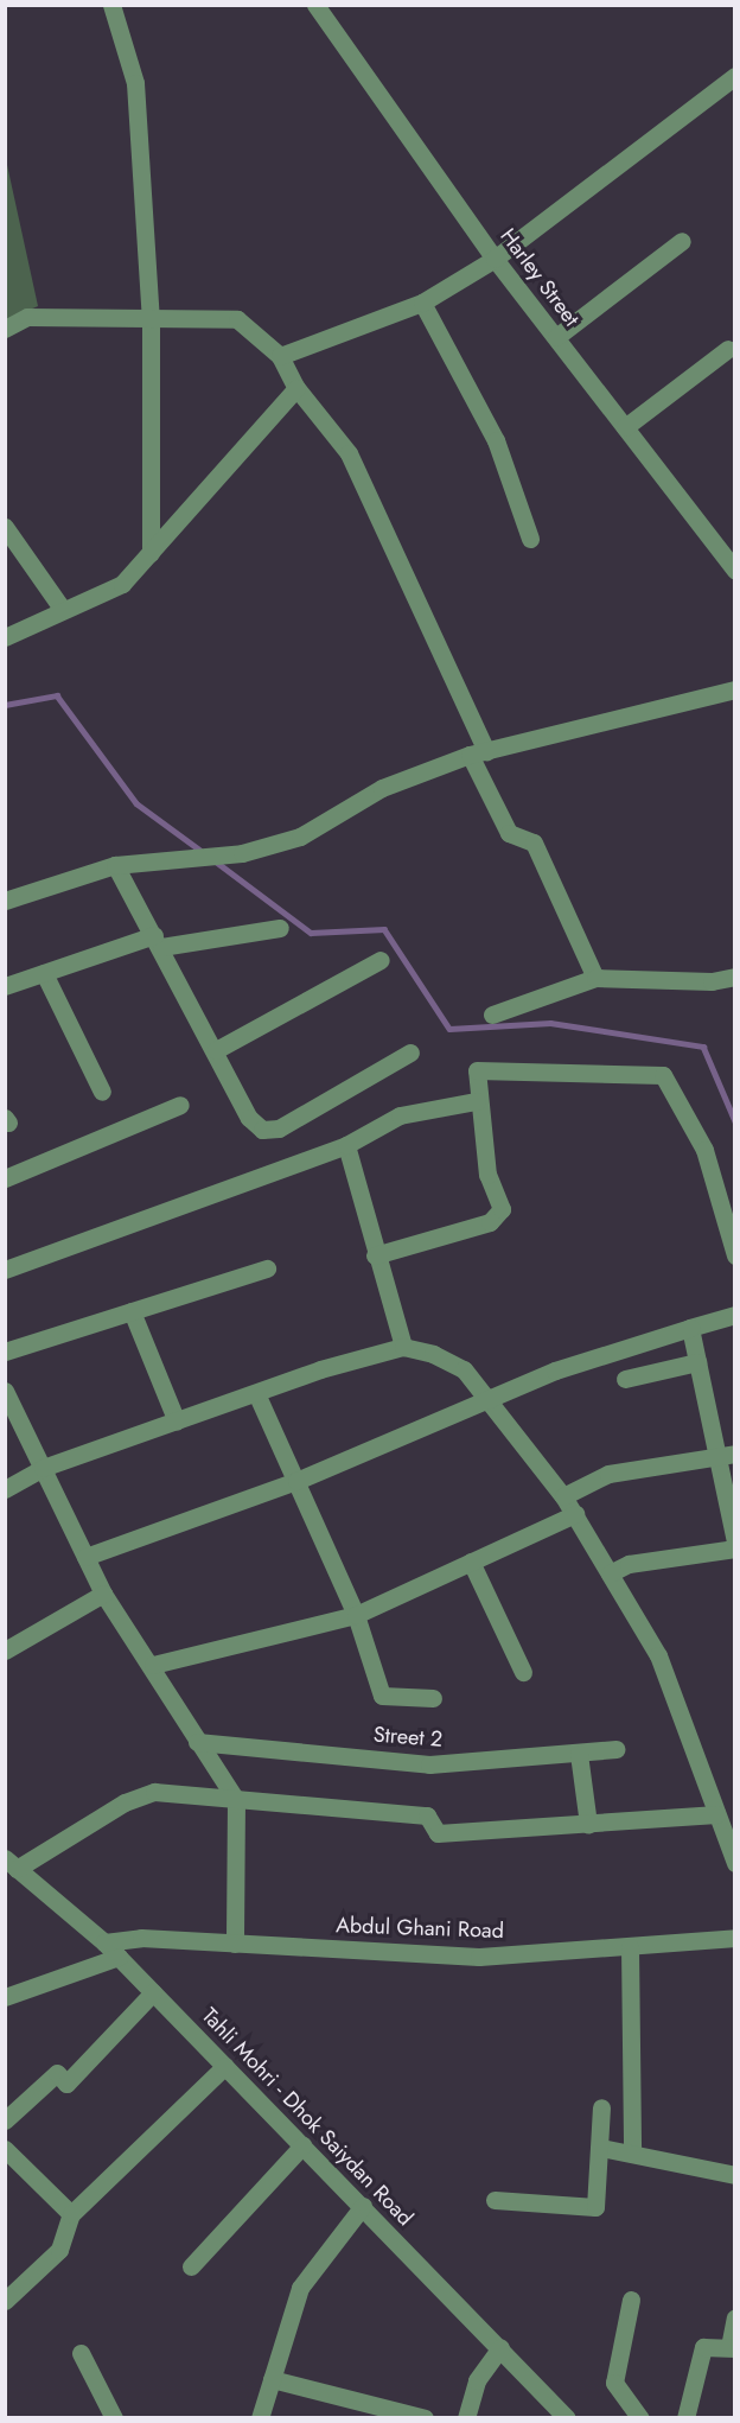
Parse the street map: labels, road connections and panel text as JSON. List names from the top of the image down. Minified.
{"streets":{"street":["Harley Street","Street 2","Abdul Ghani Road","Tahli Mohri - Dhok Saiydan Road"]},"crossings":[["Abdul Ghani Road","Tahli Mohri - Dhok Saiydan Road"]]}
